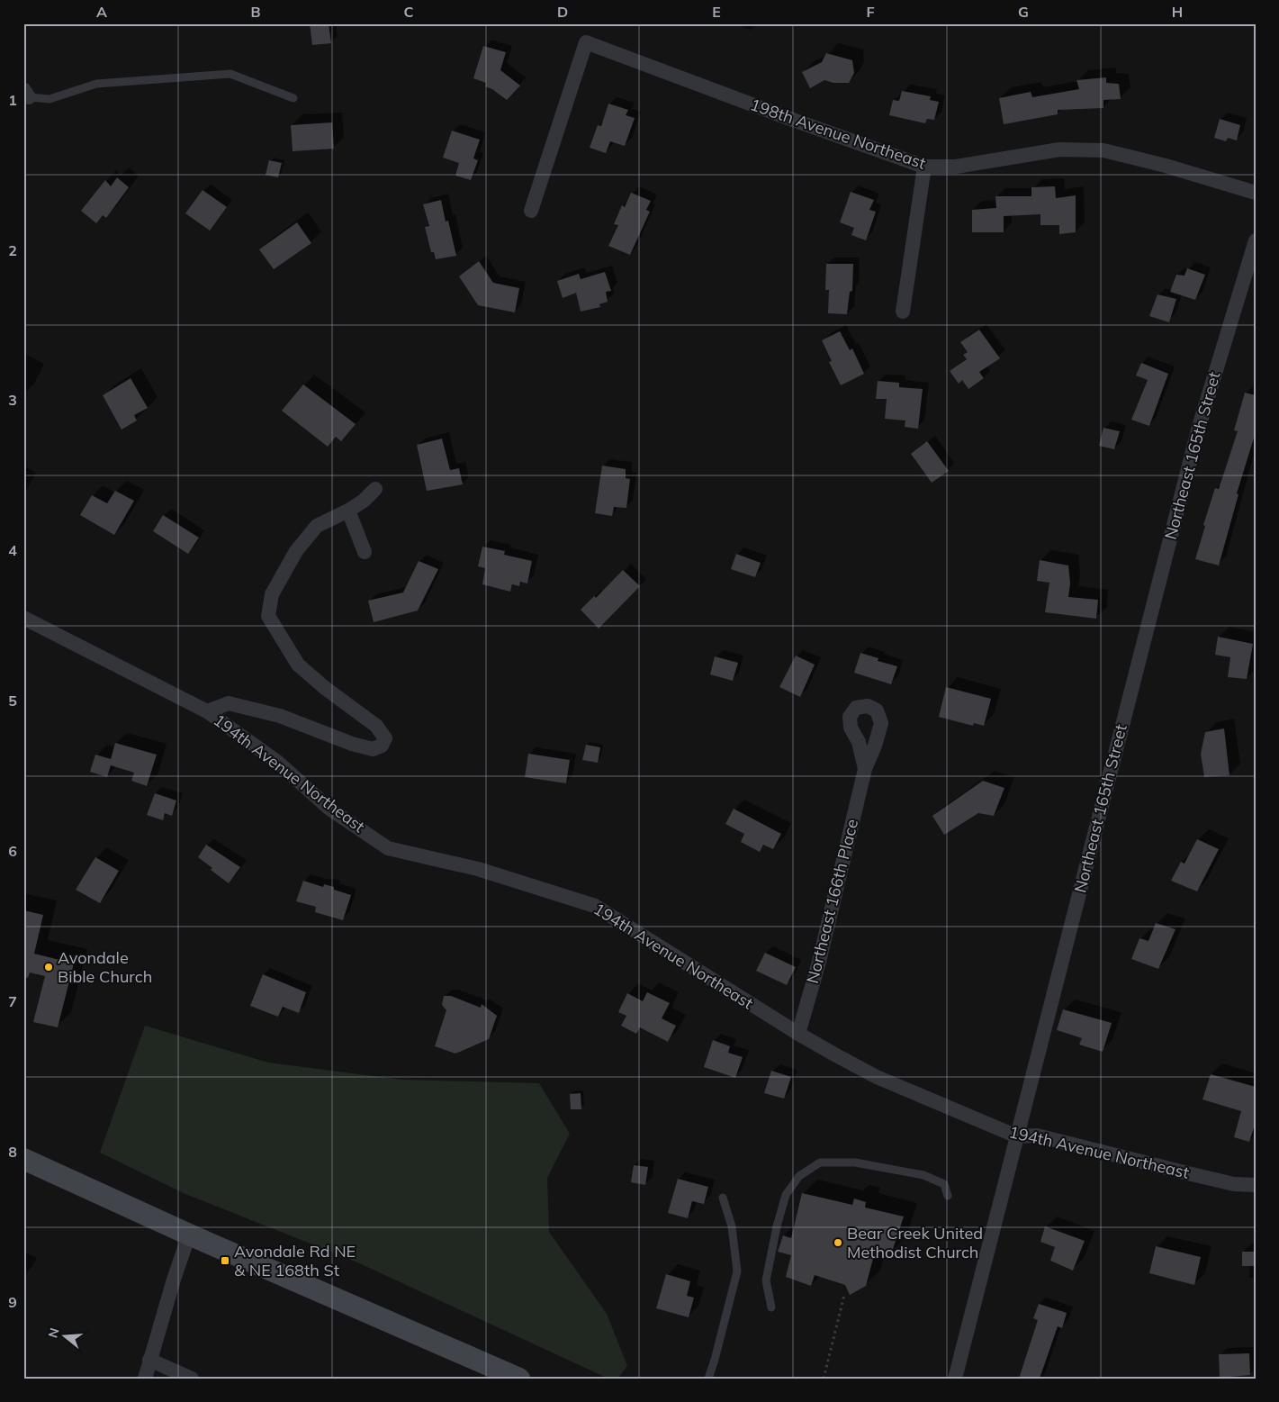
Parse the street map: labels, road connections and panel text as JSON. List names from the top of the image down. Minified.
{"streets":{"street":["198th Avenue Northeast","Northeast 165th Street","194th Avenue Northeast","Northeast 166th Place"]},"crossings":[["Northeast 165th Street","194th Avenue Northeast"],["194th Avenue Northeast","Northeast 166th Place"]],"places":{"other":["Avondale Bible Church","Bear Creek United Methodist Church"],"transit":["Avondale Rd NE & NE 168th St"]},"north":"left","grid":{"columns":["A","B","C","D","E","F","G","H"],"rows":["1","2","3","4","5","6","7","8","9"]}}
